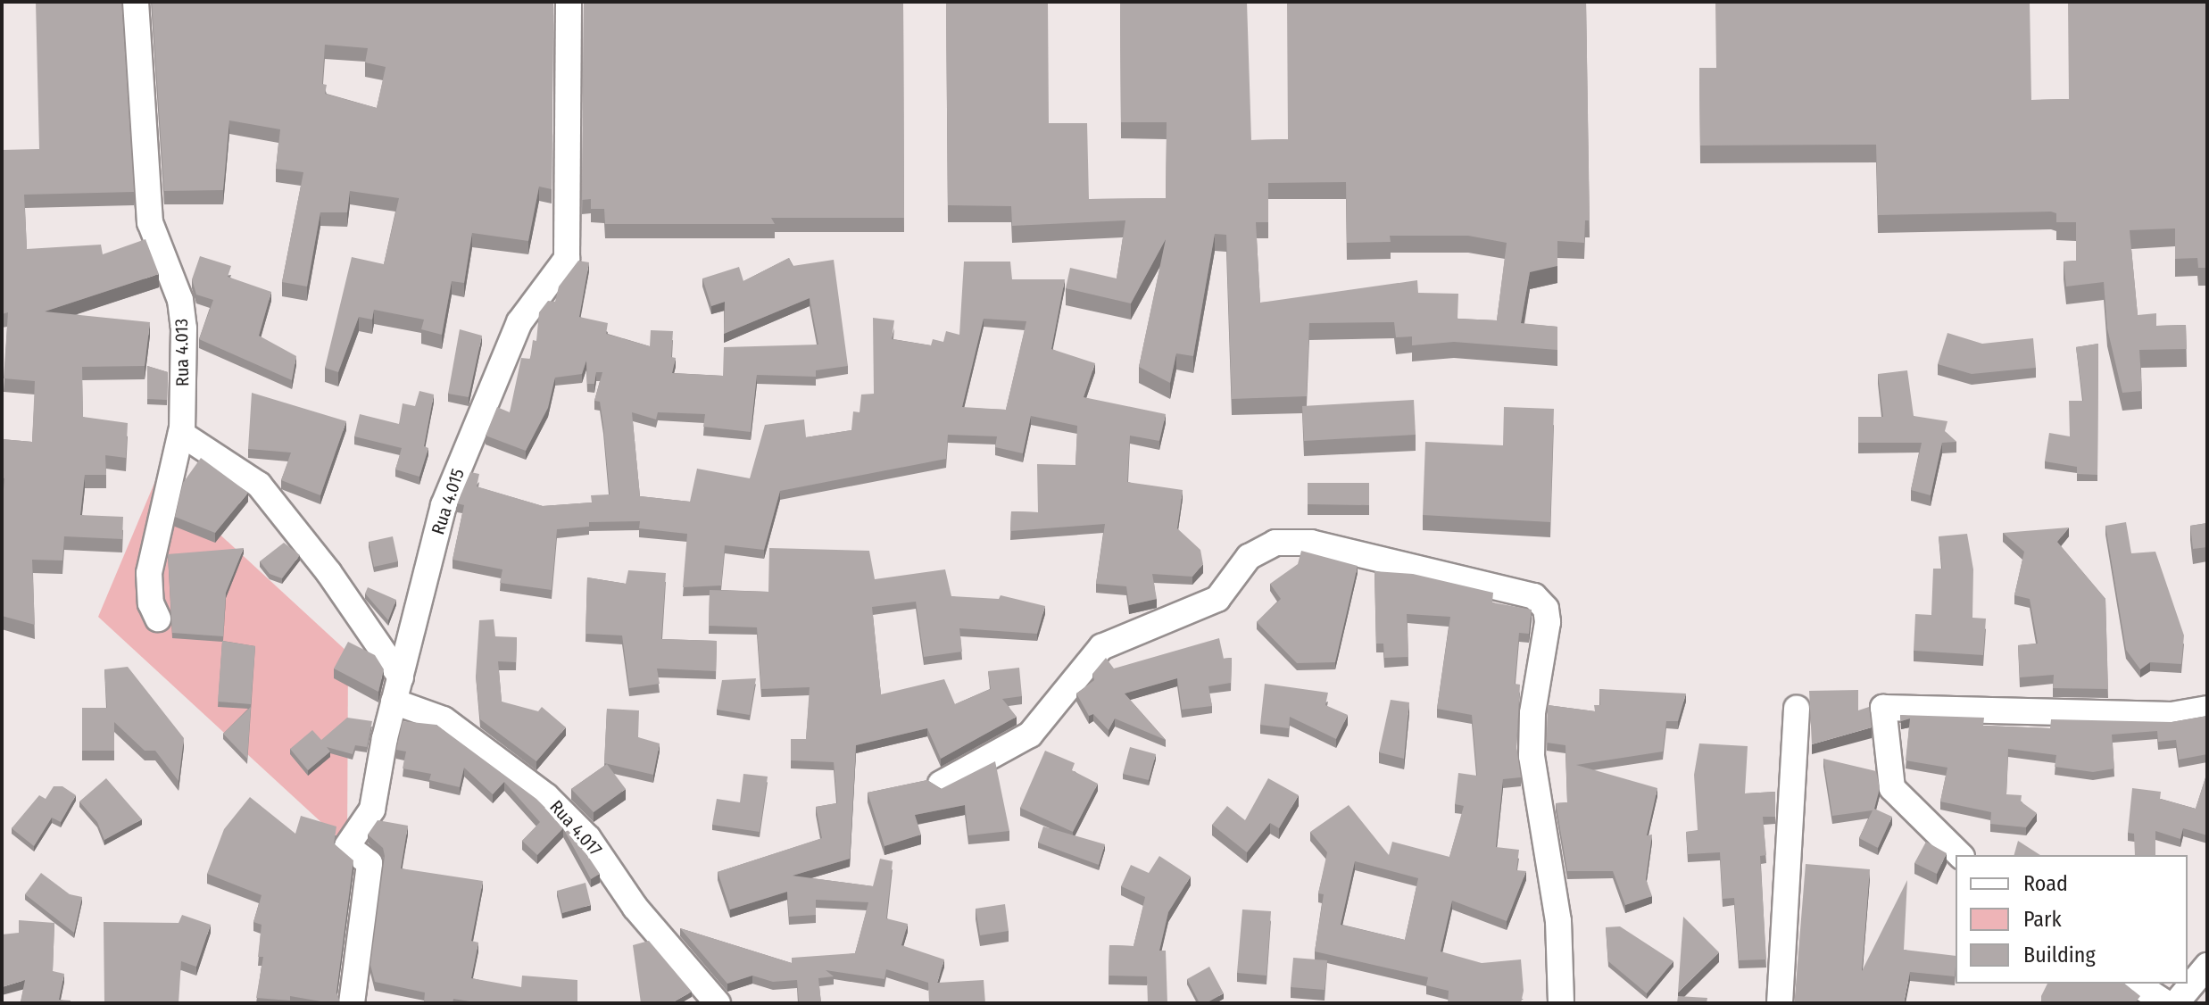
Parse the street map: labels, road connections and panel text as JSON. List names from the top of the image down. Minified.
{"streets":{"street":["Rua 4.013","Rua 4.015","Rua 4.017"]},"crossings":[["Rua 4.015","Rua 4.017"]],"legend":["Road","Park","Building"]}
